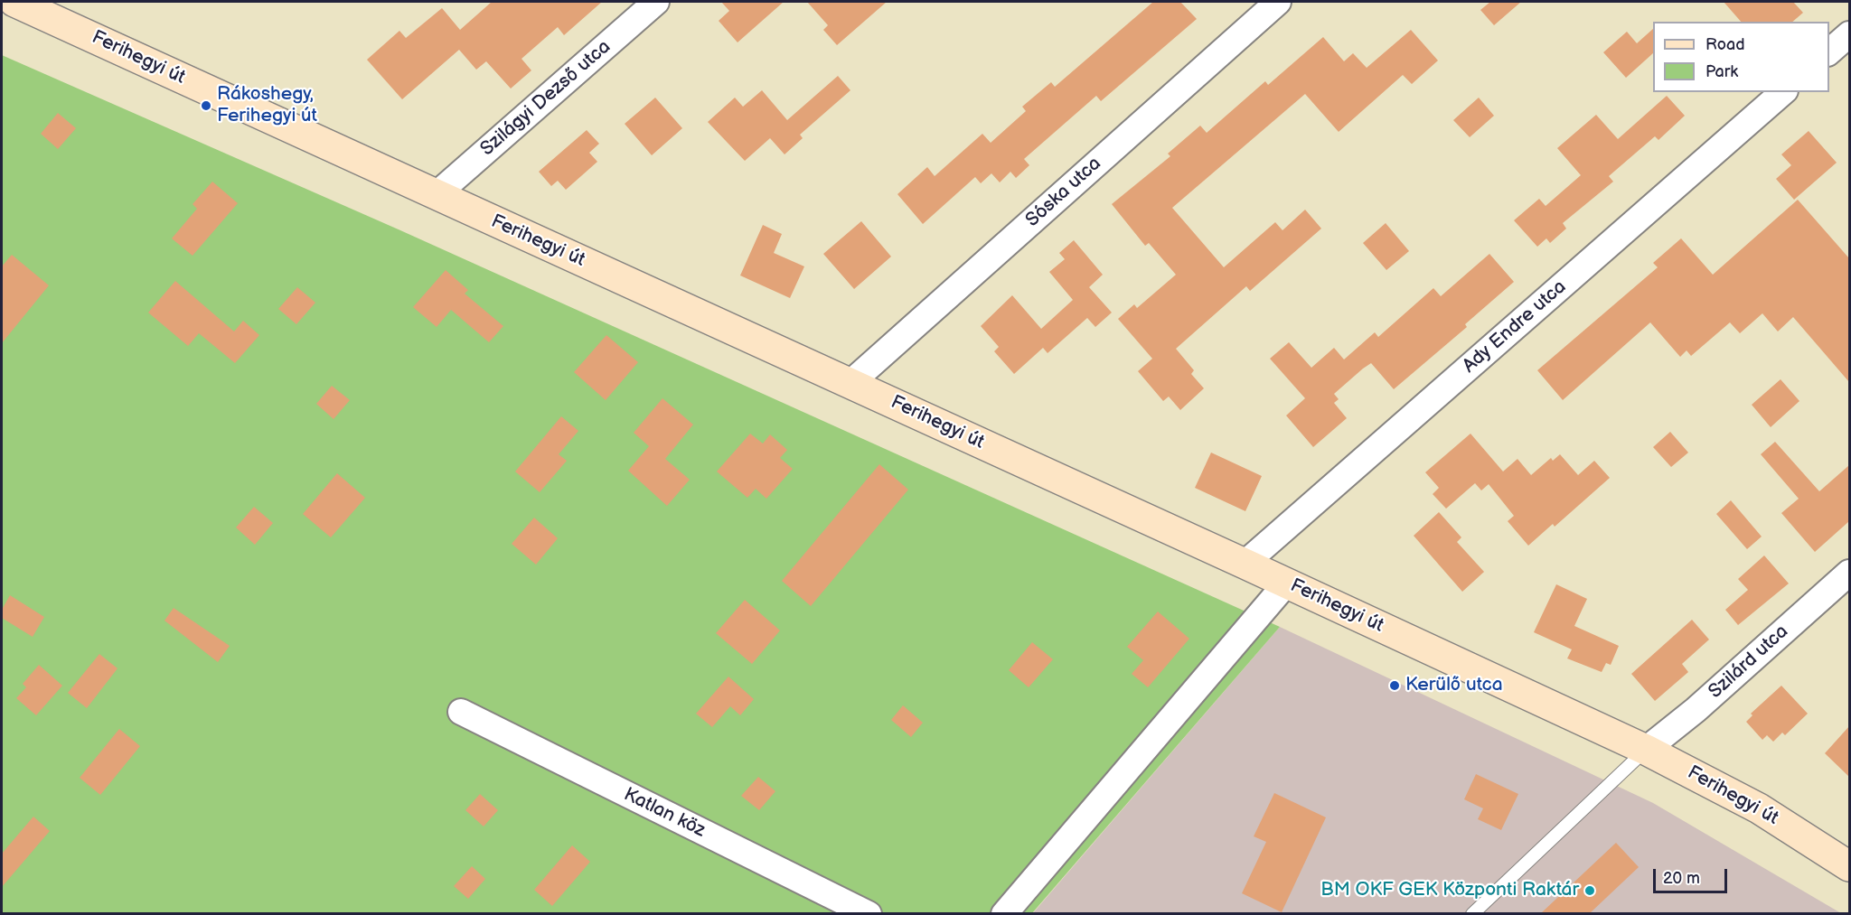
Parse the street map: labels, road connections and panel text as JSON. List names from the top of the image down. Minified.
{"streets":{"main road":["Ferihegyi út"],"street":["Szilágyi Dezső utca","Sóska utca","Ady Endre utca","Szilárd utca","Katlan köz"]},"crossings":[["Ferihegyi út","Szilágyi Dezső utca"],["Ferihegyi út","Sóska utca"],["Ferihegyi út","Ady Endre utca"],["Ferihegyi út","Szilárd utca"]],"places":["Rákoshegy, Ferihegyi út","Kerülő utca","BM OKF GEK Központi Raktár"],"legend":["Road","Park"],"scale_bar":"20 m"}
